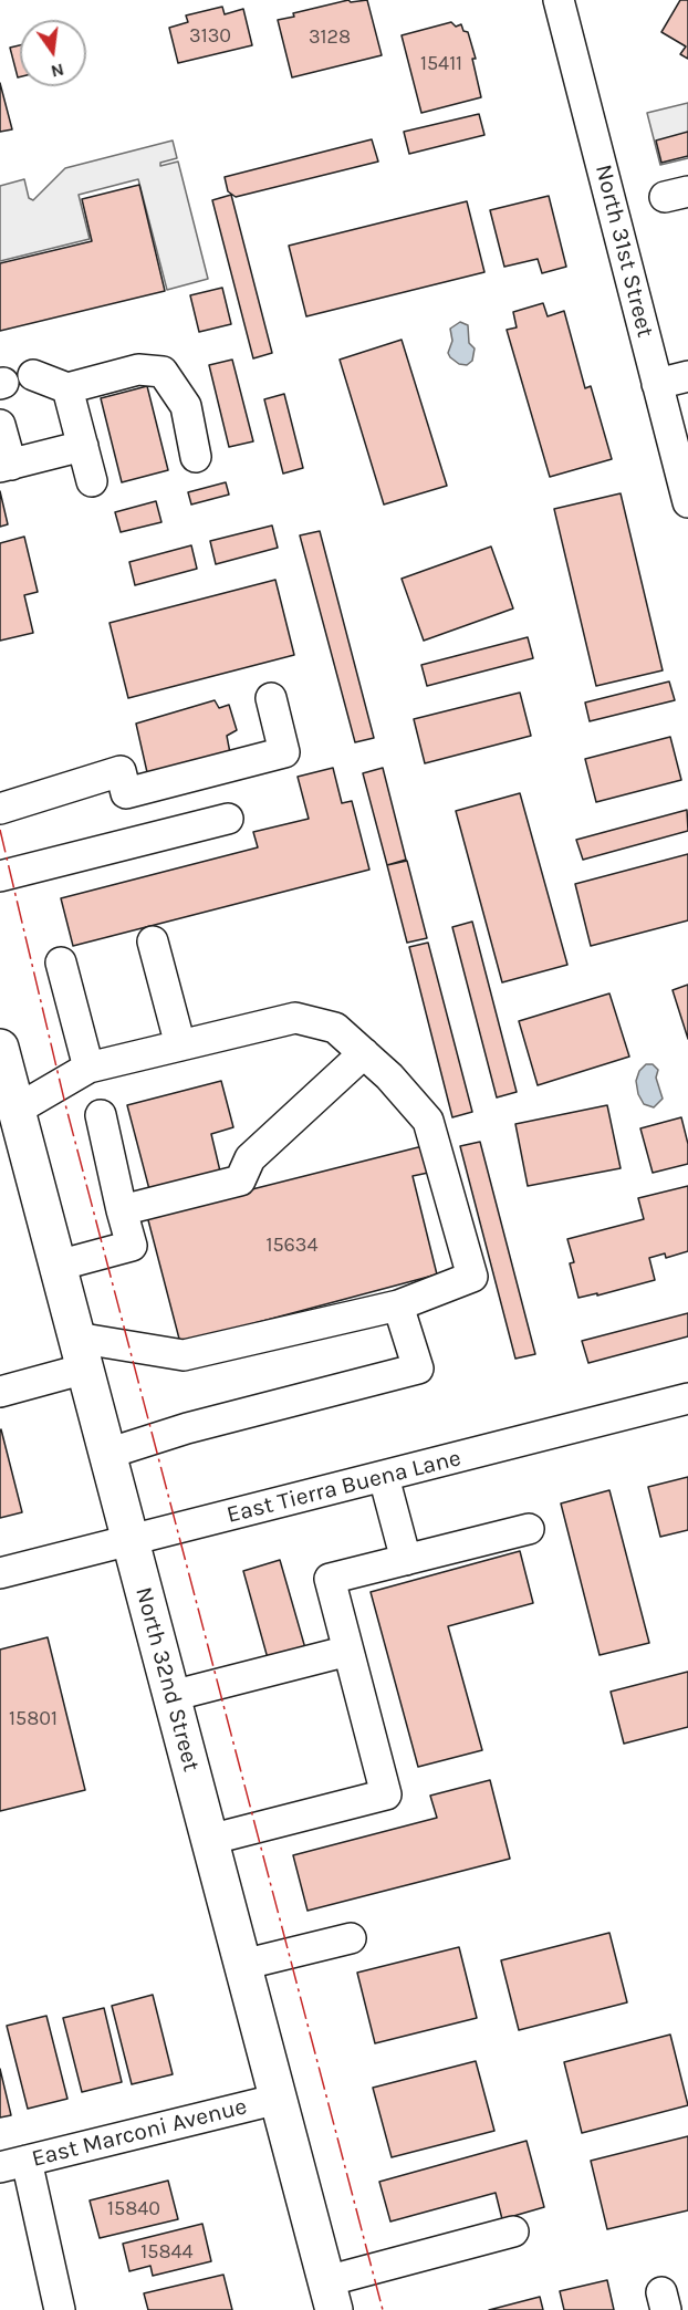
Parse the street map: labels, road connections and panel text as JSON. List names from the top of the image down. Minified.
{"streets":{"main road":["North 32nd Street"],"street":["North 31st Street","East Tierra Buena Lane","East Marconi Avenue"]},"crossings":[["East Tierra Buena Lane","North 32nd Street"],["North 32nd Street","East Marconi Avenue"]],"house_numbers":["3130","3128","15411","15634","15801","15840","15844"],"north":"bottom"}
